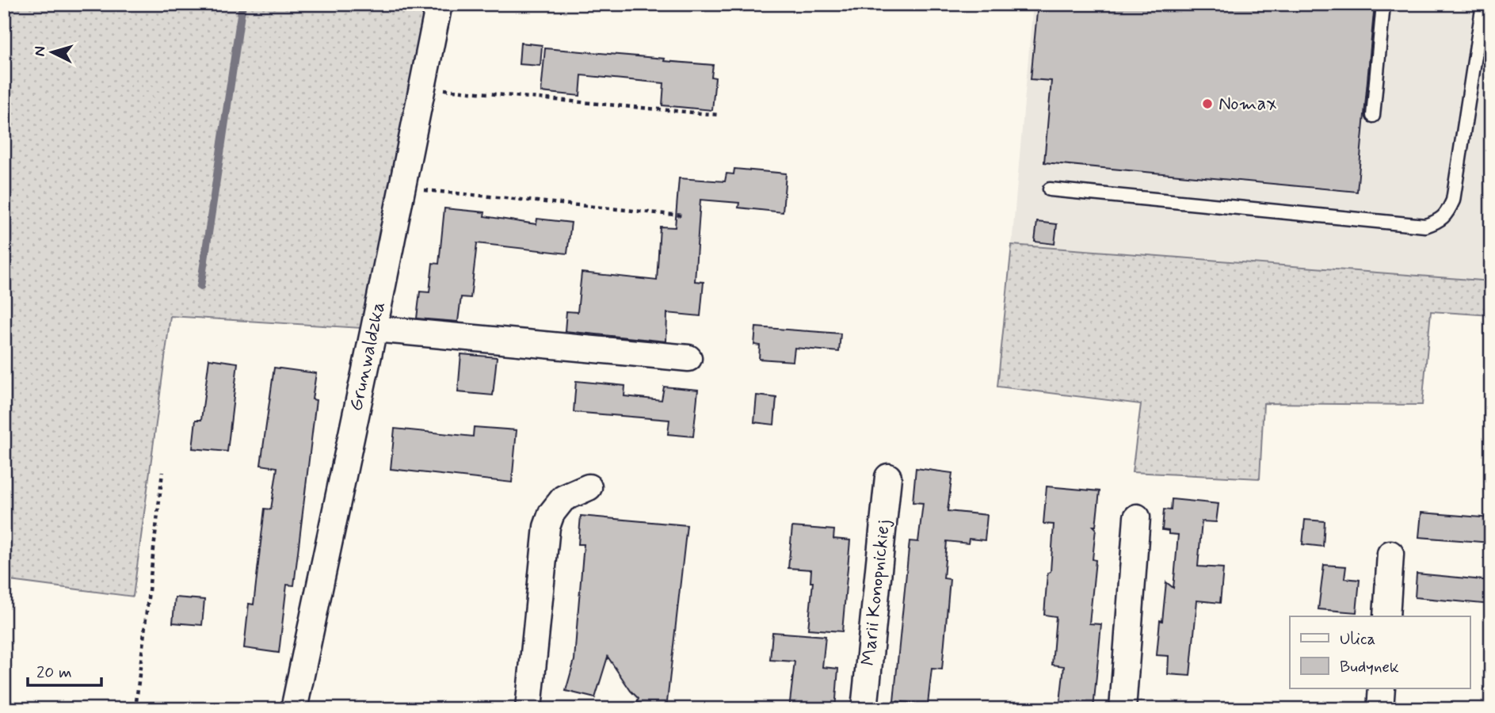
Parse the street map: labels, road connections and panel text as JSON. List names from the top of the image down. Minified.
{"streets":{"street":["Grunwaldzka","Marii Konopnickiej"]},"places":["Nomax"],"legend":["Ulica","Budynek"],"scale_bar":"20 m","north":"left"}
